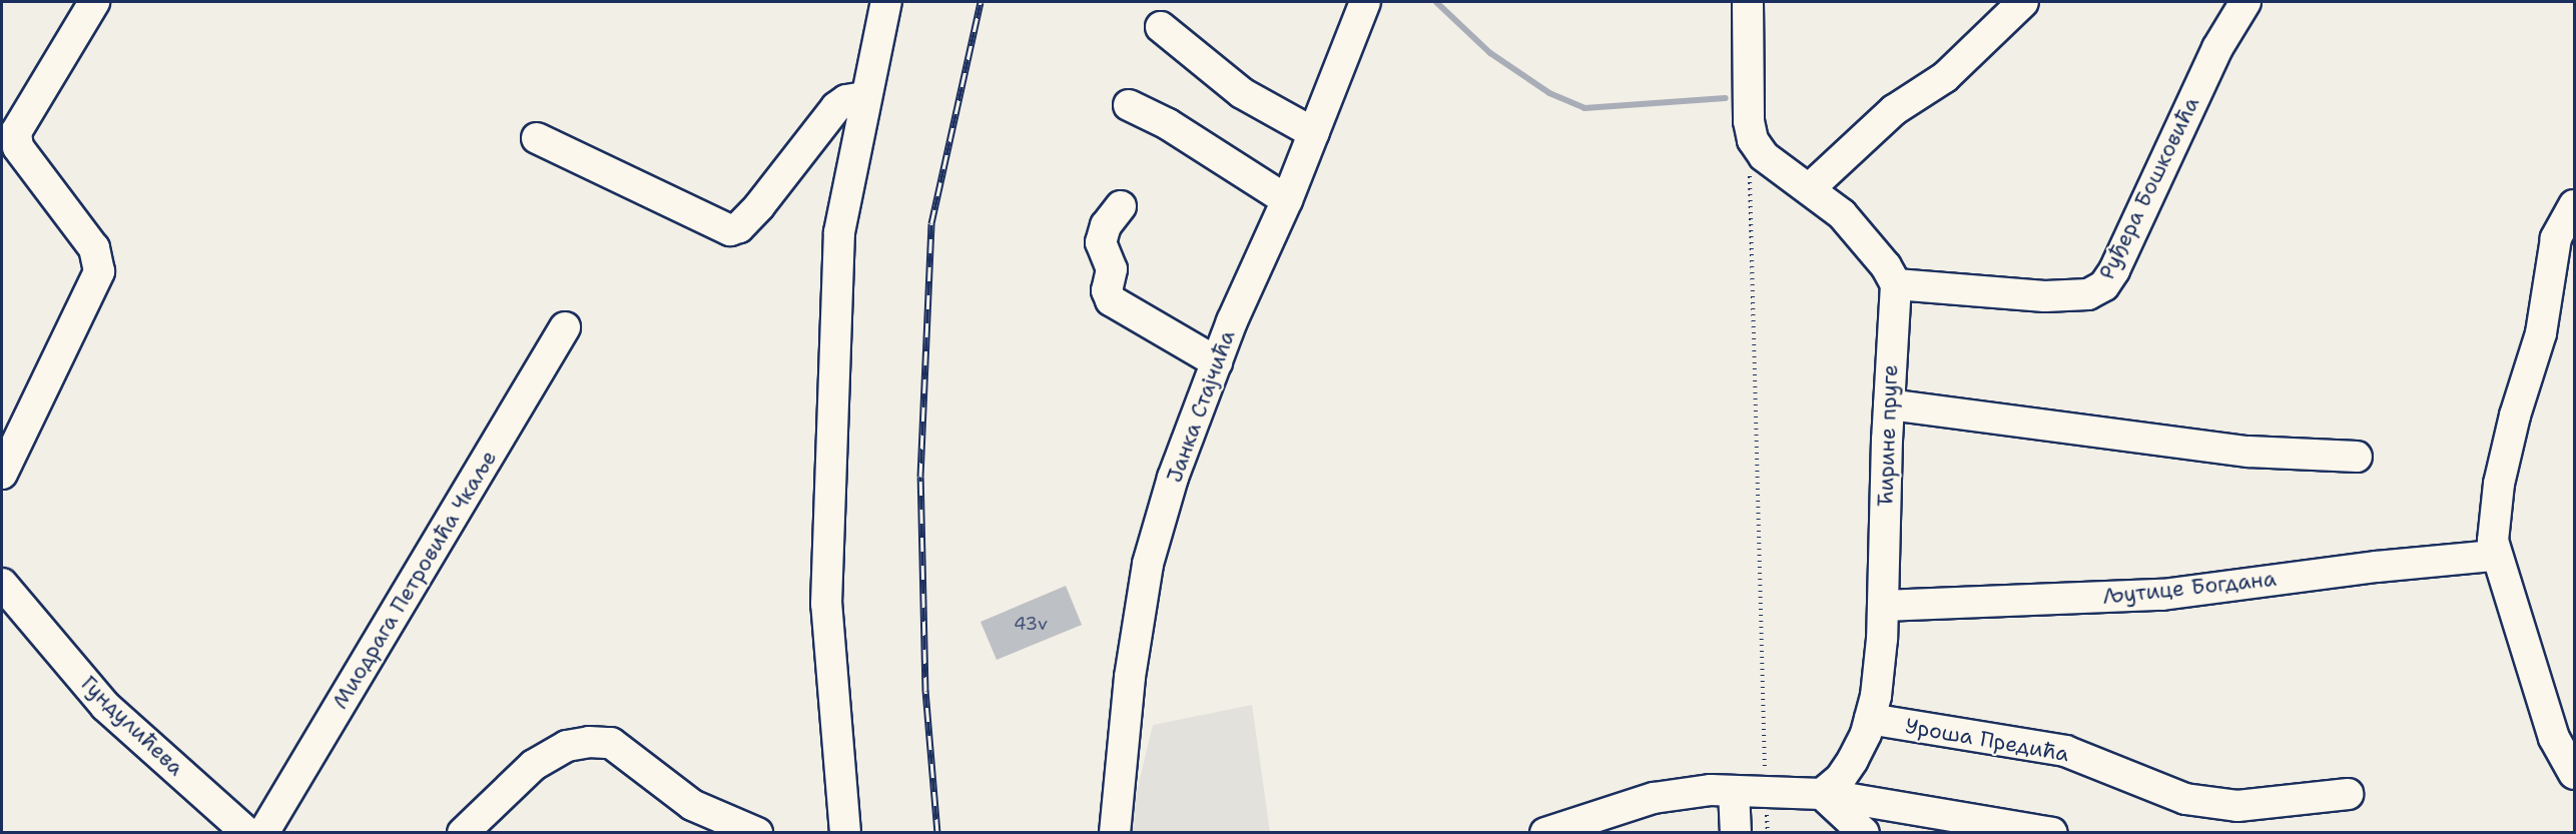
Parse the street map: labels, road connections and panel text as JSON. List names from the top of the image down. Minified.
{"streets":{"street":["Руђера Бошковића","Јанка Стајчића","Ћирине пруге","Миодрага Петровића Чкаље","Љутице Богдана","Гундулићева","Уроша Предића"]},"crossings":[["Руђера Бошковића","Ћирине пруге"],["Ћирине пруге","Љутице Богдана"],["Ћирине пруге","Уроша Предића"]],"house_numbers":["43v"]}
